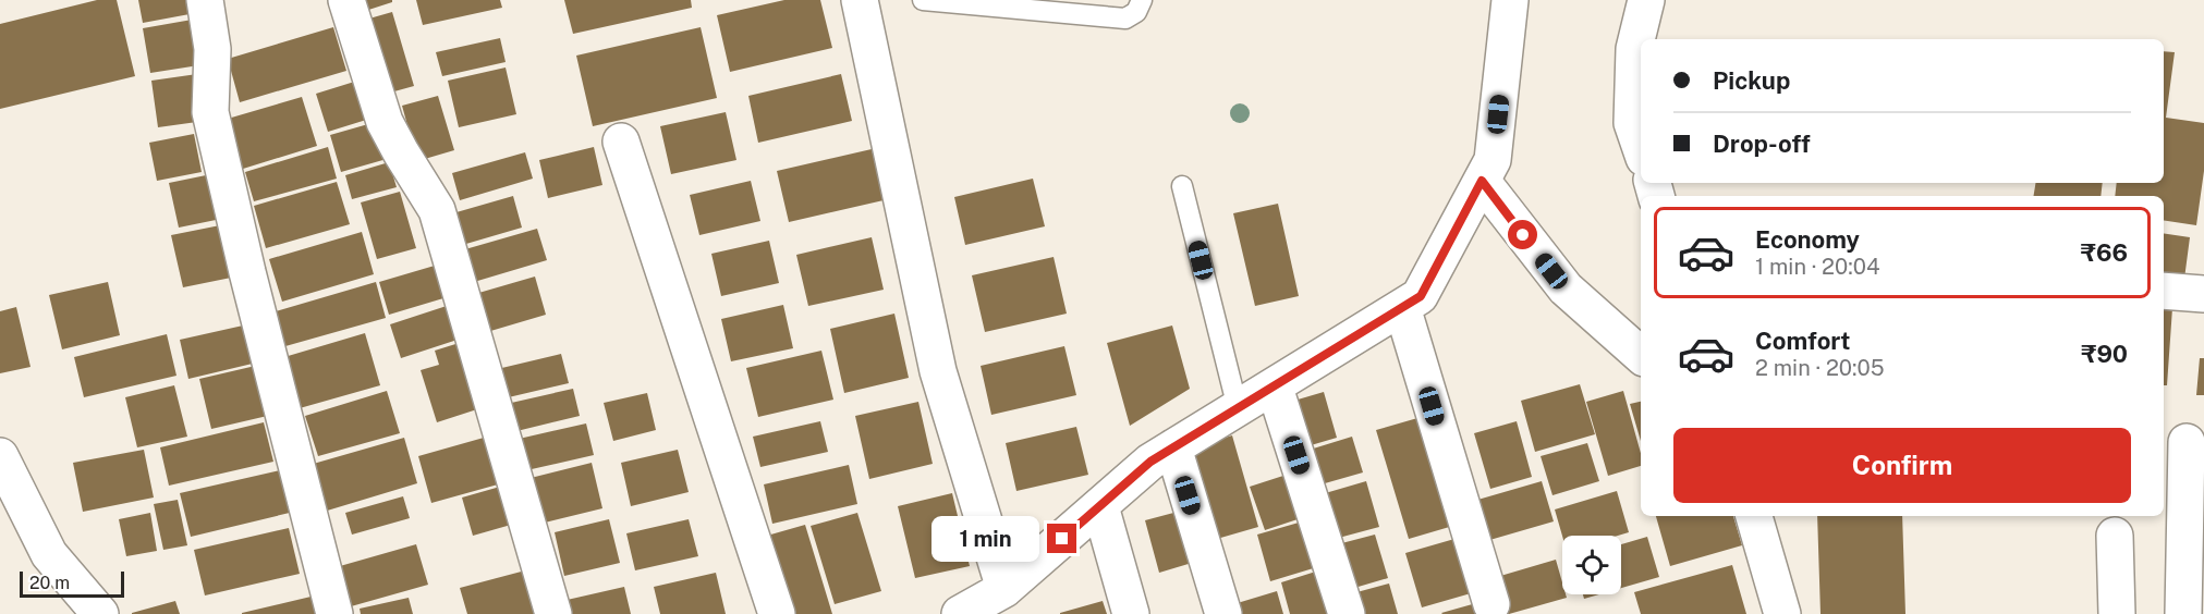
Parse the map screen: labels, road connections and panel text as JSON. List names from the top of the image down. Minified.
{"scale_bar":"20 m","page":{"banner":["Pickup","Drop-off"],"list":[{"name":"Economy","note":"1 min · 20:04","value":"₹66"},{"name":"Comfort","note":"2 min · 20:05","value":"₹90"}],"buttons":"Confirm","bubble":"1 min","scale":"20 m"}}
